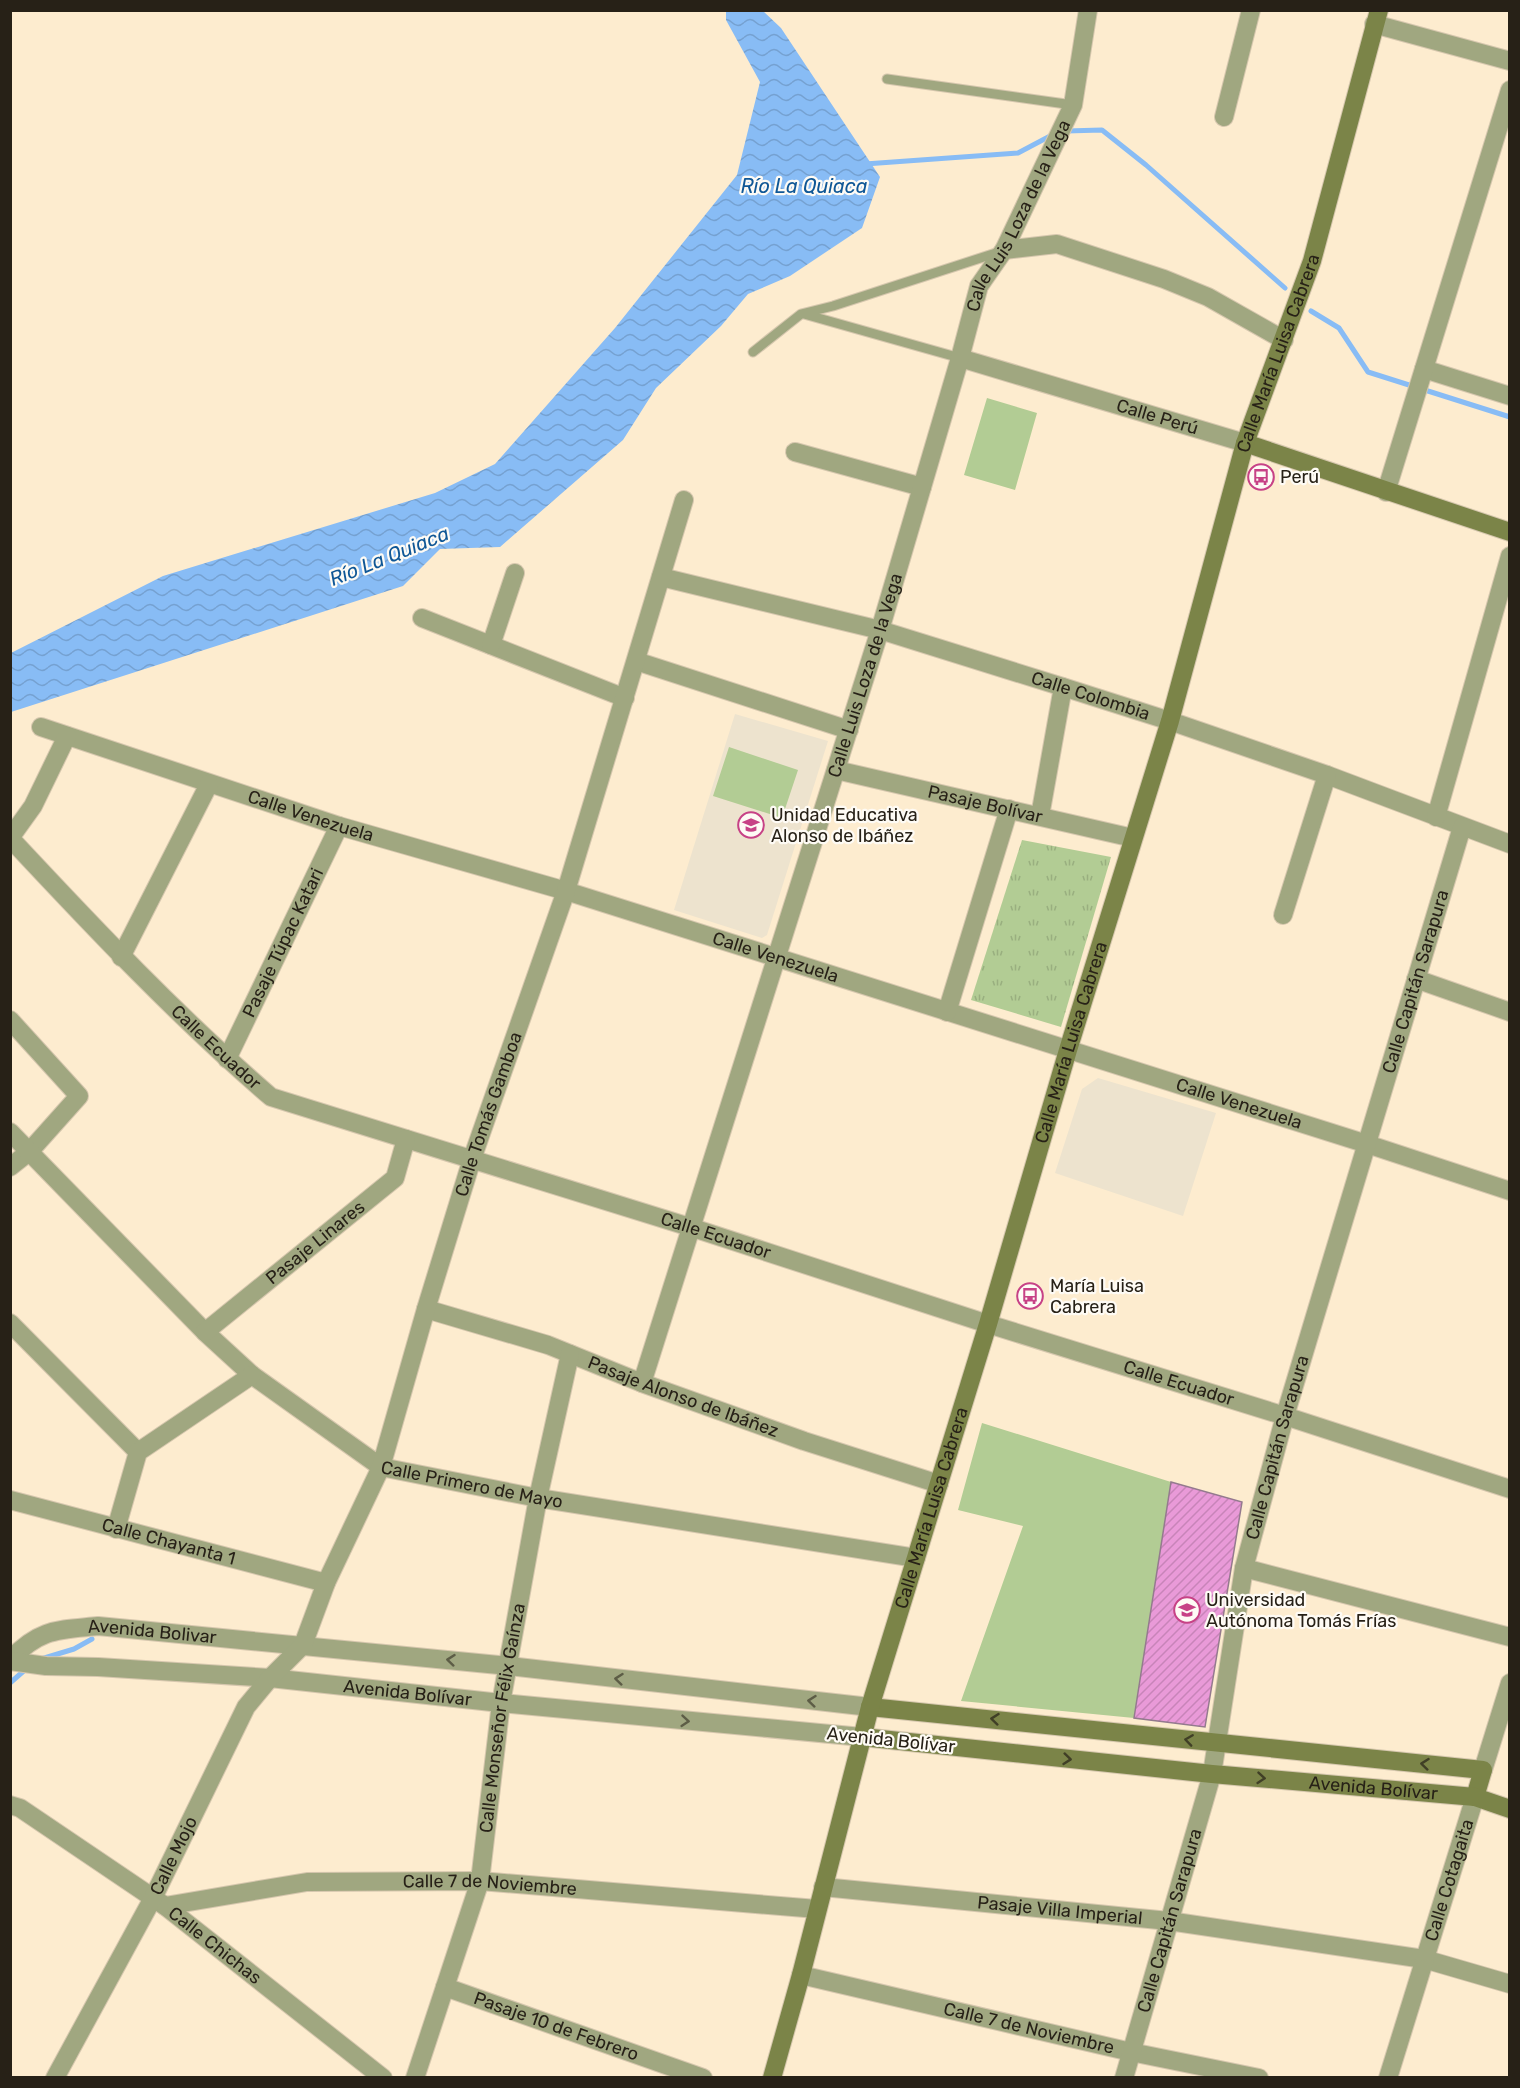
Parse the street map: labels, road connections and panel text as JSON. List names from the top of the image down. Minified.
{"streets":{"street":["Calle Luis Loza de la Vega","Calle María Luisa Cabrera","Calle Perú","Calle Colombia","Pasaje Bolívar","Calle Venezuela","Pasaje Túpac Katari","Calle Capitán Sarapura","Calle Ecuador","Calle Tomás Gamboa","Pasaje Linares","Pasaje Alonso de Ibáñez","Calle Primero de Mayo","Calle Chayanta 1","Avenida Bolivar","Avenida Bolívar","Calle Monseñor Félix Gaínza","Calle Mojo","Calle Cotagaita","Calle 7 de Noviembre","Pasaje Villa Imperial","Calle Chichas","Pasaje 10 de Febrero"]},"crossings":[["Calle Luis Loza de la Vega","Calle Perú"],["Calle Luis Loza de la Vega","Calle Colombia"],["Calle Luis Loza de la Vega","Pasaje Bolívar"],["Calle Luis Loza de la Vega","Calle Venezuela"],["Calle Luis Loza de la Vega","Calle Ecuador"],["Calle Luis Loza de la Vega","Pasaje Alonso de Ibáñez"],["Calle María Luisa Cabrera","Calle Perú"],["Calle María Luisa Cabrera","Calle Colombia"],["Calle María Luisa Cabrera","Pasaje Bolívar"],["Calle María Luisa Cabrera","Calle Venezuela"],["Calle María Luisa Cabrera","Calle Ecuador"],["Calle María Luisa Cabrera","Pasaje Alonso de Ibáñez"],["Calle María Luisa Cabrera","Calle Primero de Mayo"],["Calle María Luisa Cabrera","Avenida Bolívar"],["Calle María Luisa Cabrera","Calle 7 de Noviembre"],["Calle María Luisa Cabrera","Pasaje Villa Imperial"],["Calle Colombia","Calle Capitán Sarapura"],["Calle Colombia","Calle Tomás Gamboa"],["Calle Venezuela","Pasaje Túpac Katari"],["Calle Venezuela","Calle Capitán Sarapura"],["Calle Venezuela","Calle Tomás Gamboa"],["Pasaje Túpac Katari","Calle Ecuador"],["Calle Capitán Sarapura","Calle Ecuador"],["Calle Capitán Sarapura","Avenida Bolívar"],["Calle Capitán Sarapura","Calle 7 de Noviembre"],["Calle Capitán Sarapura","Pasaje Villa Imperial"],["Calle Ecuador","Calle Tomás Gamboa"],["Calle Ecuador","Pasaje Linares"],["Calle Tomás Gamboa","Pasaje Alonso de Ibáñez"],["Calle Tomás Gamboa","Calle Primero de Mayo"],["Calle Tomás Gamboa","Calle Chayanta 1"],["Calle Tomás Gamboa","Avenida Bolivar"],["Calle Tomás Gamboa","Avenida Bolívar"],["Calle Tomás Gamboa","Calle Mojo"],["Pasaje Linares","Calle Primero de Mayo"],["Pasaje Alonso de Ibáñez","Calle Monseñor Félix Gaínza"],["Calle Primero de Mayo","Calle Monseñor Félix Gaínza"],["Avenida Bolivar","Avenida Bolívar"],["Avenida Bolivar","Calle Mojo"],["Avenida Bolívar","Calle Monseñor Félix Gaínza"],["Avenida Bolívar","Calle Mojo"],["Avenida Bolívar","Calle Cotagaita"],["Calle Monseñor Félix Gaínza","Calle 7 de Noviembre"],["Calle Monseñor Félix Gaínza","Pasaje 10 de Febrero"],["Calle Mojo","Calle 7 de Noviembre"],["Calle Mojo","Calle Chichas"],["Calle Cotagaita","Pasaje Villa Imperial"],["Calle 7 de Noviembre","Calle Chichas"]],"water":["Río La Quiaca"],"places":{"bus stop":["Perú","María Luisa Cabrera"],"school or university":["Unidad Educativa Alonso de Ibáñez","Universidad Autónoma Tomás Frías"]}}
